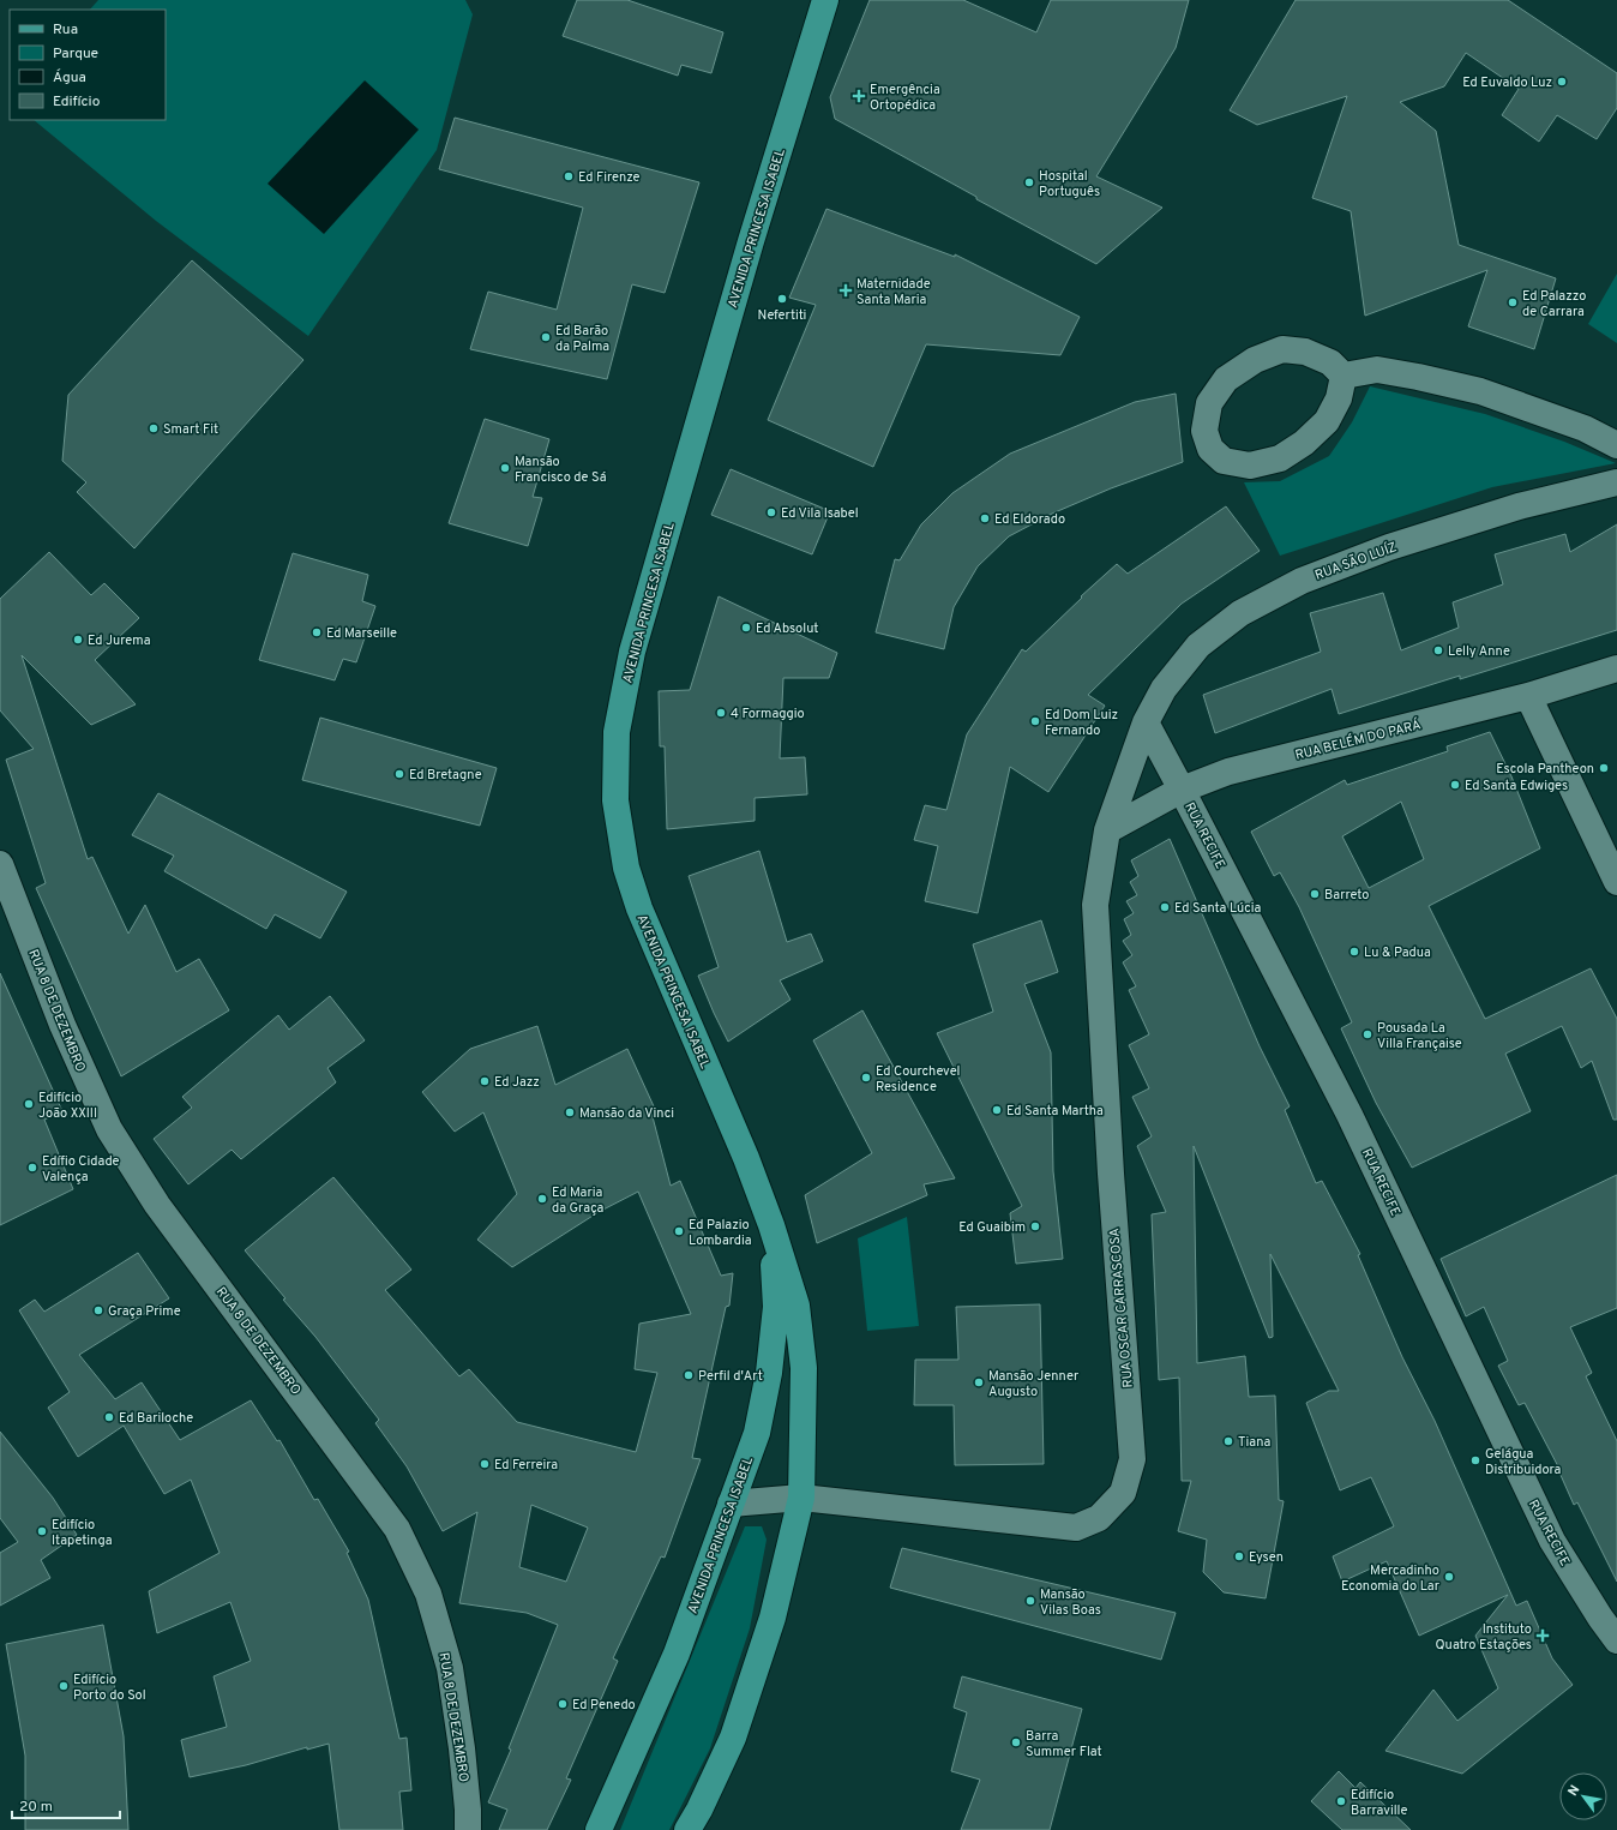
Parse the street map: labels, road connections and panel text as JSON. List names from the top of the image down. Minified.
{"streets":{"main road":["AVENIDA PRINCESA ISABEL"],"street":["RUA SÃO LUÍZ","RUA BELÉM DO PARÁ","RUA RECIFE","RUA 8 DE DEZEMBRO","RUA OSCAR CARRASCOSA"]},"crossings":[["AVENIDA PRINCESA ISABEL","RUA OSCAR CARRASCOSA"],["RUA SÃO LUÍZ","RUA RECIFE"],["RUA SÃO LUÍZ","RUA OSCAR CARRASCOSA"],["RUA BELÉM DO PARÁ","RUA RECIFE"],["RUA BELÉM DO PARÁ","RUA OSCAR CARRASCOSA"],["RUA RECIFE","RUA OSCAR CARRASCOSA"]],"places":{"other":["Ed Euvaldo Luz","Ed Firenze","Hospital Português","Nefertiti","Ed Palazzo de Carrara","Ed Barão da Palma","Smart Fit","Mansão Francisco de Sá","Ed Vila Isabel","Ed Eldorado","Ed Absolut","Ed Marseille","Ed Jurema","Lelly Anne","4 Formaggio","Ed Dom Luiz Fernando","Escola Pantheon","Ed Bretagne","Ed Santa Edwiges","Barreto","Ed Santa Lúcia","Lu & Padua","Pousada La Villa Française","Ed Courchevel Residence","Ed Jazz","Edifício João XXIII","Ed Santa Martha","Mansão da Vinci","Edífio Cidade Valença","Ed Maria da Graça","Ed Guaibim","Ed Palazio Lombardia","Graça Prime","Perfil d'Art","Mansão Jenner Augusto","Ed Bariloche","Tiana","Gelágua Distribuidora","Ed Ferreira","Edifício Itapetinga","Eysen","Mercadinho Economia do Lar","Mansão Vilas Boas","Edifício Porto do Sol","Ed Penedo","Barra Summer Flat","Edifício Barraville"],"health":["Emergência Ortopédica","Maternidade Santa Maria","Instituto Quatro Estações"]},"legend":["Rua","Parque","Água","Edifício"],"scale_bar":"20 m","north":"top left"}
